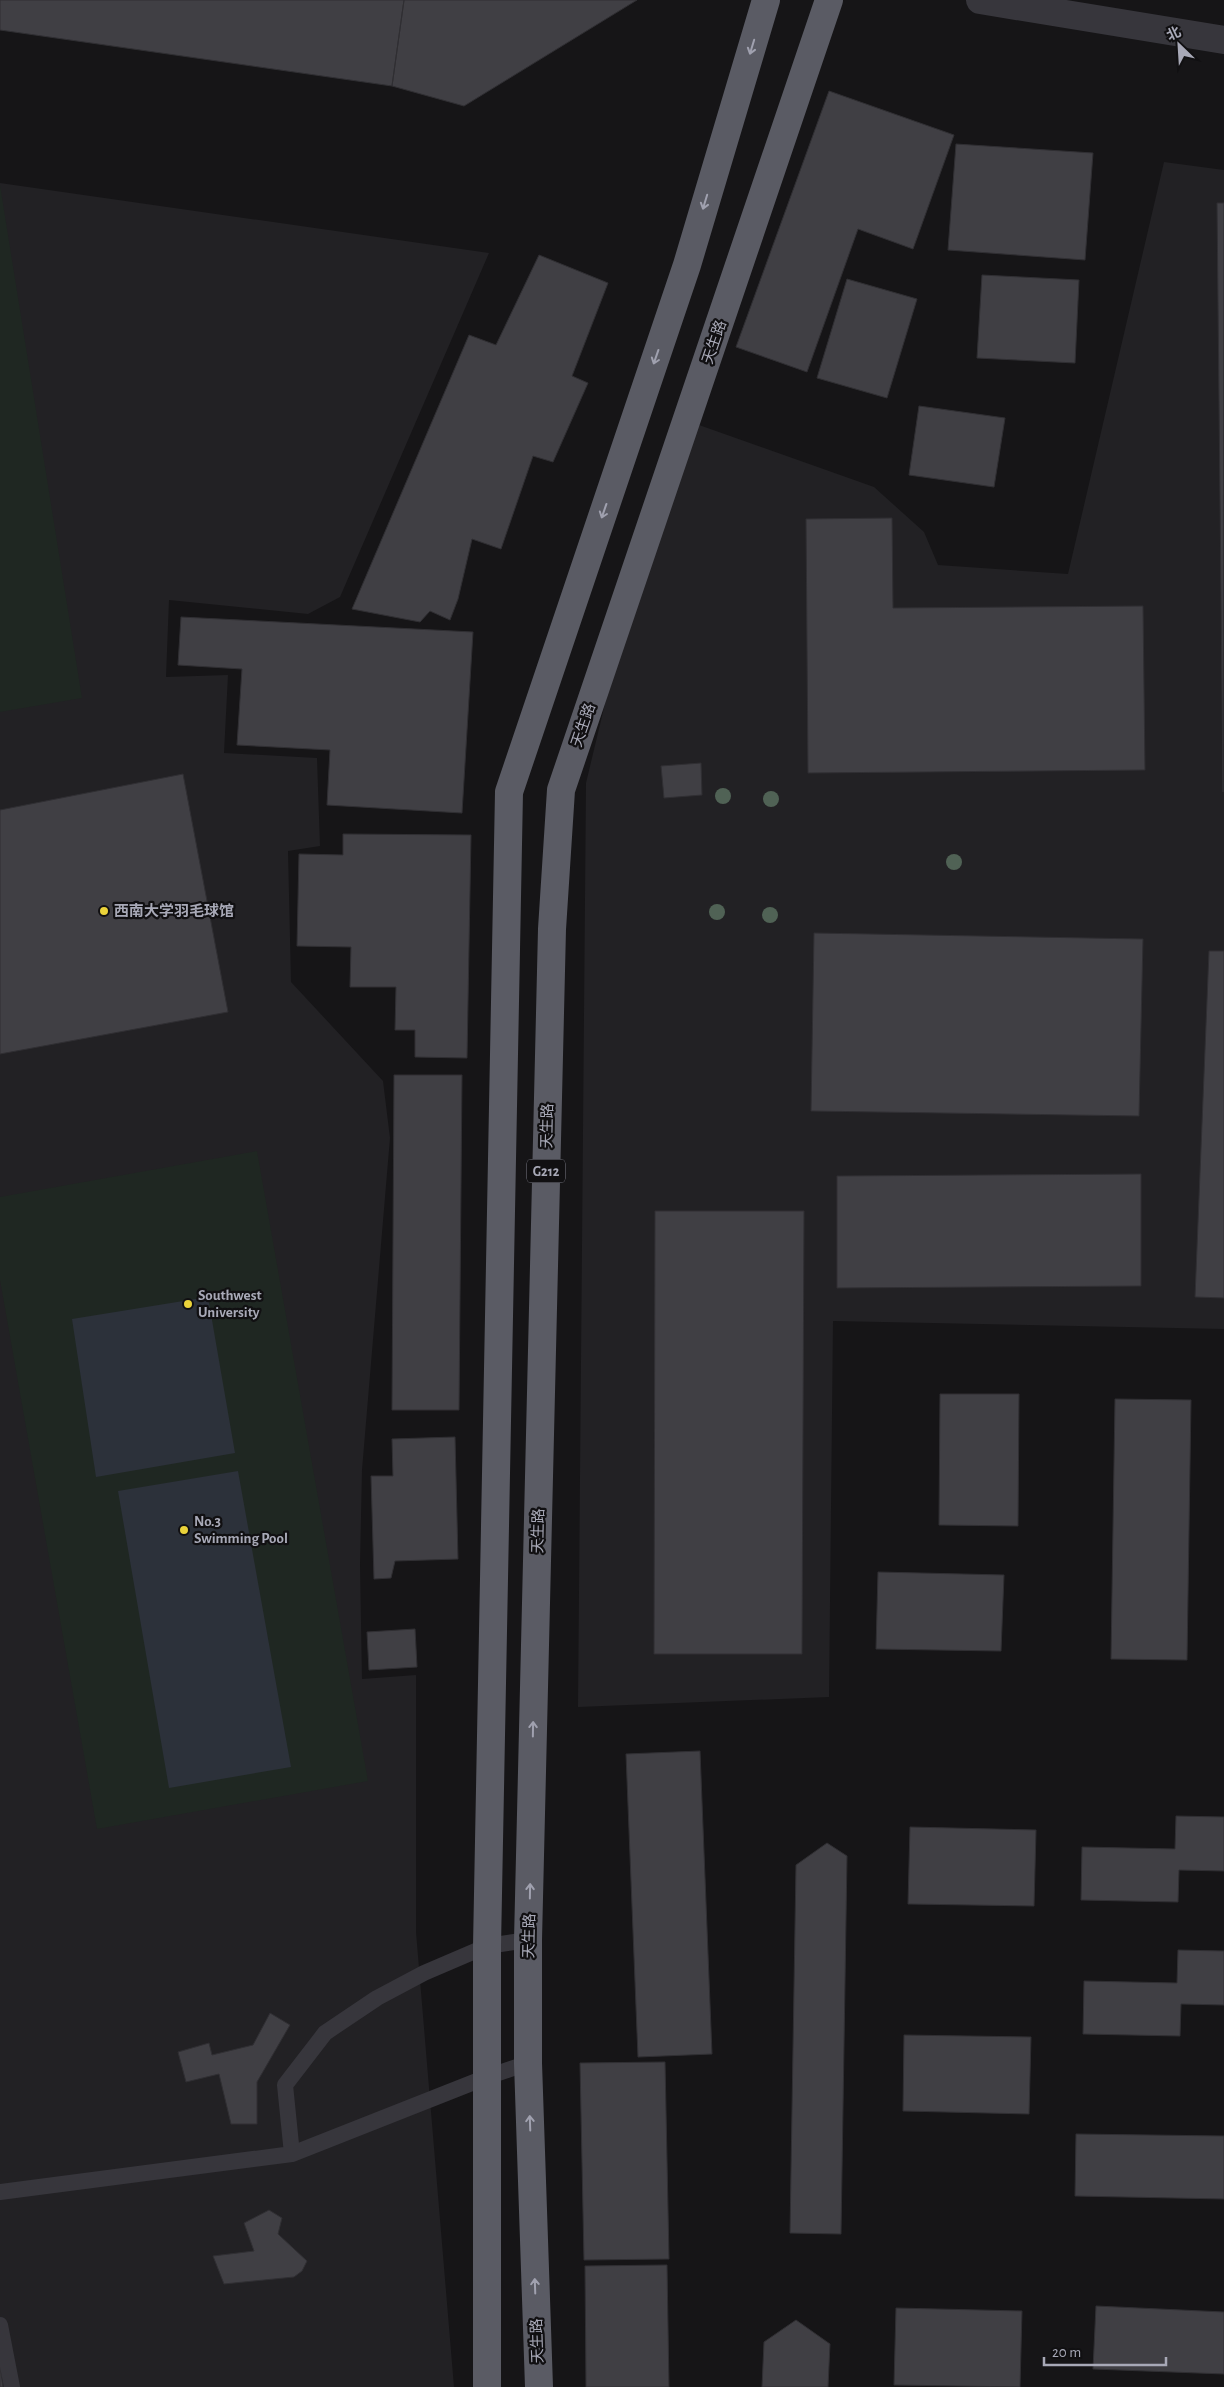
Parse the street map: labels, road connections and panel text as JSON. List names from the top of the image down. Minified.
{"streets":{"highway":["天生路","G212"]},"places":["西南大学羽毛球馆","Southwest University","No.3 Swimming Pool"],"scale_bar":"20 m","north":"top left"}
